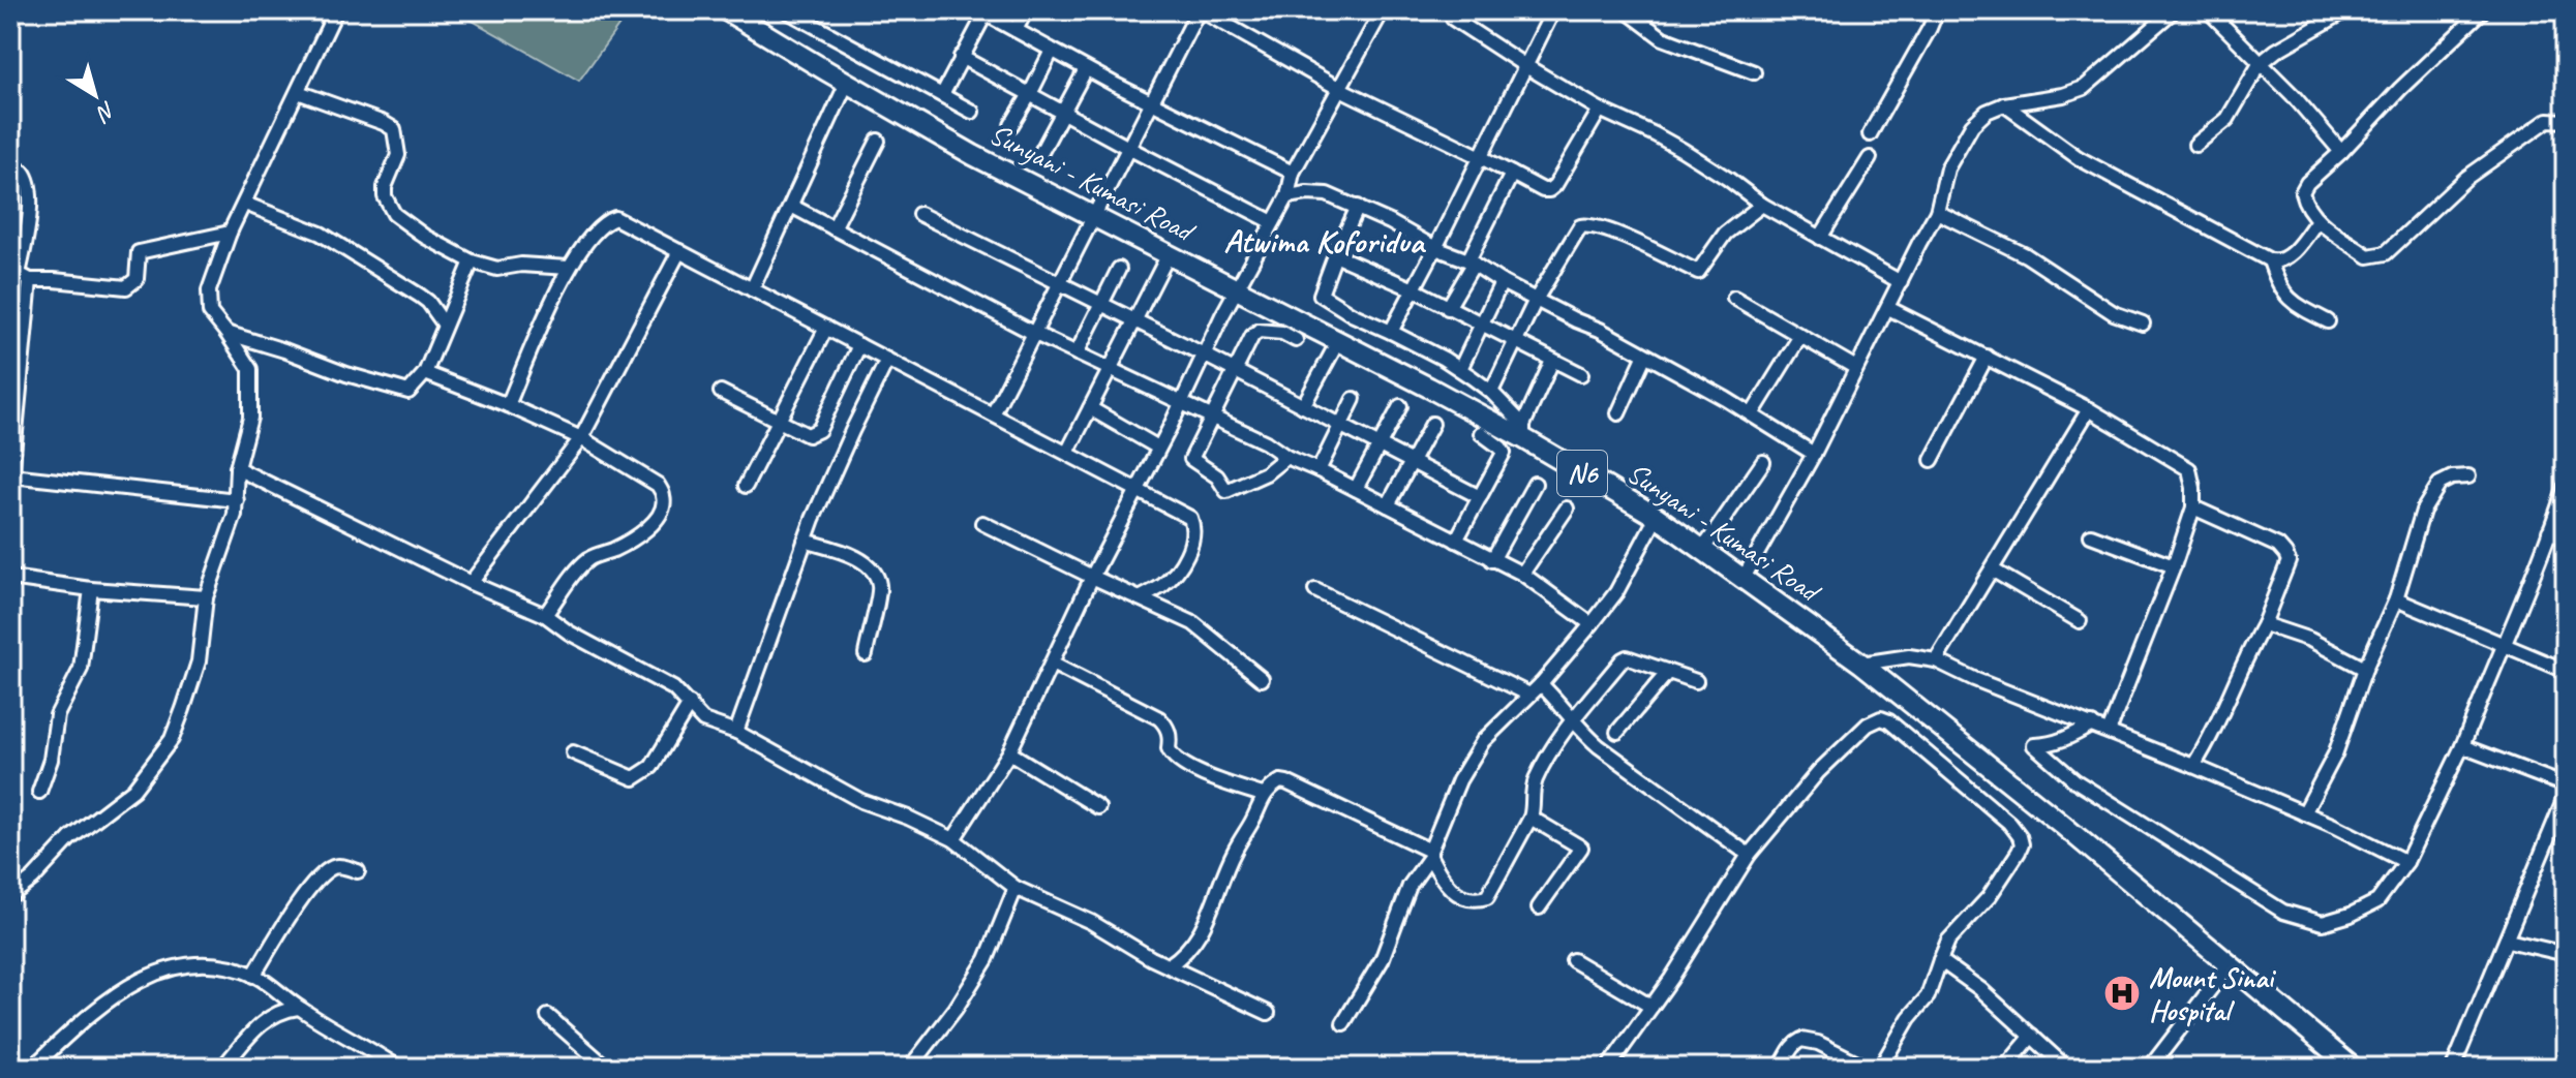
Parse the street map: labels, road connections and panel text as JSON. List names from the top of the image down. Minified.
{"streets":{"main road":["Sunyani - Kumasi Road","N6"]},"districts":["Atwima Koforidua"],"places":{"hospital":["Mount Sinai Hospital"]},"north":"bottom right"}
